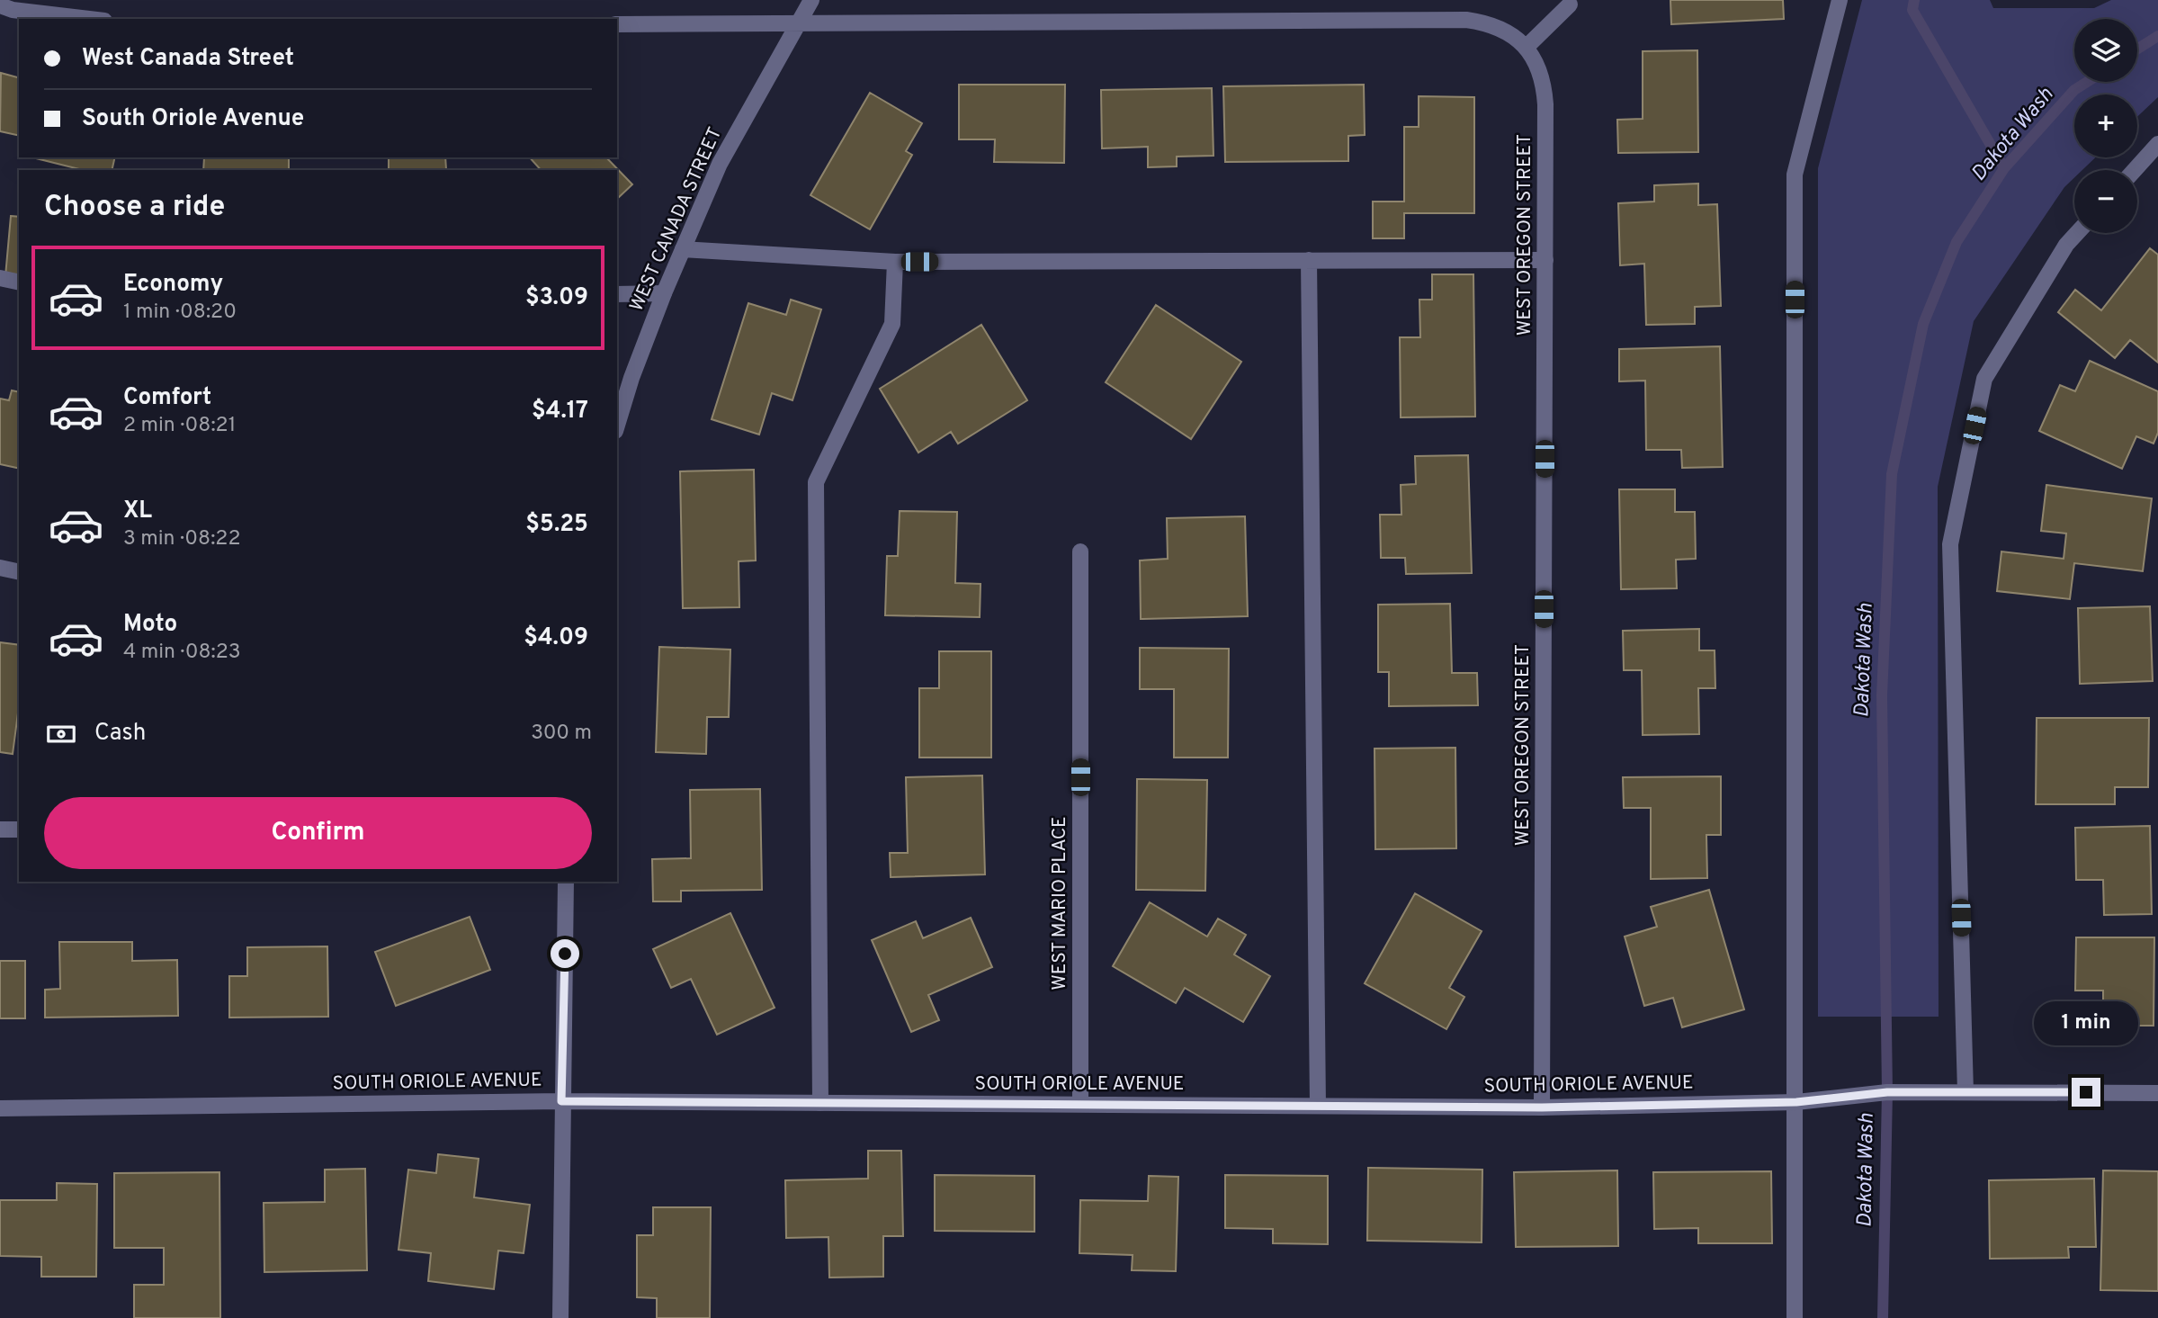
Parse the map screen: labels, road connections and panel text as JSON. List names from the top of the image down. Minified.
{"streets":{"street":["WEST CANADA STREET","WEST OREGON STREET","WEST MARIO PLACE","SOUTH ORIOLE AVENUE"]},"crossings":[["WEST OREGON STREET","SOUTH ORIOLE AVENUE"],["WEST MARIO PLACE","SOUTH ORIOLE AVENUE"]],"water":["Dakota Wash"],"page":{"map_buttons":["+","−"],"banner":["West Canada Street","South Oriole Avenue"],"heading":"Choose a ride","list":[{"name":"Economy","note":"1 min · 08:20","value":"$3.09"},{"name":"Comfort","note":"2 min · 08:21","value":"$4.17"},{"name":"XL","note":"3 min · 08:22","value":"$5.25"},{"name":"Moto","note":"4 min · 08:23","value":"$4.09"}],"pay":["Cash","300 m"],"buttons":"Confirm","bubble":"1 min"}}
